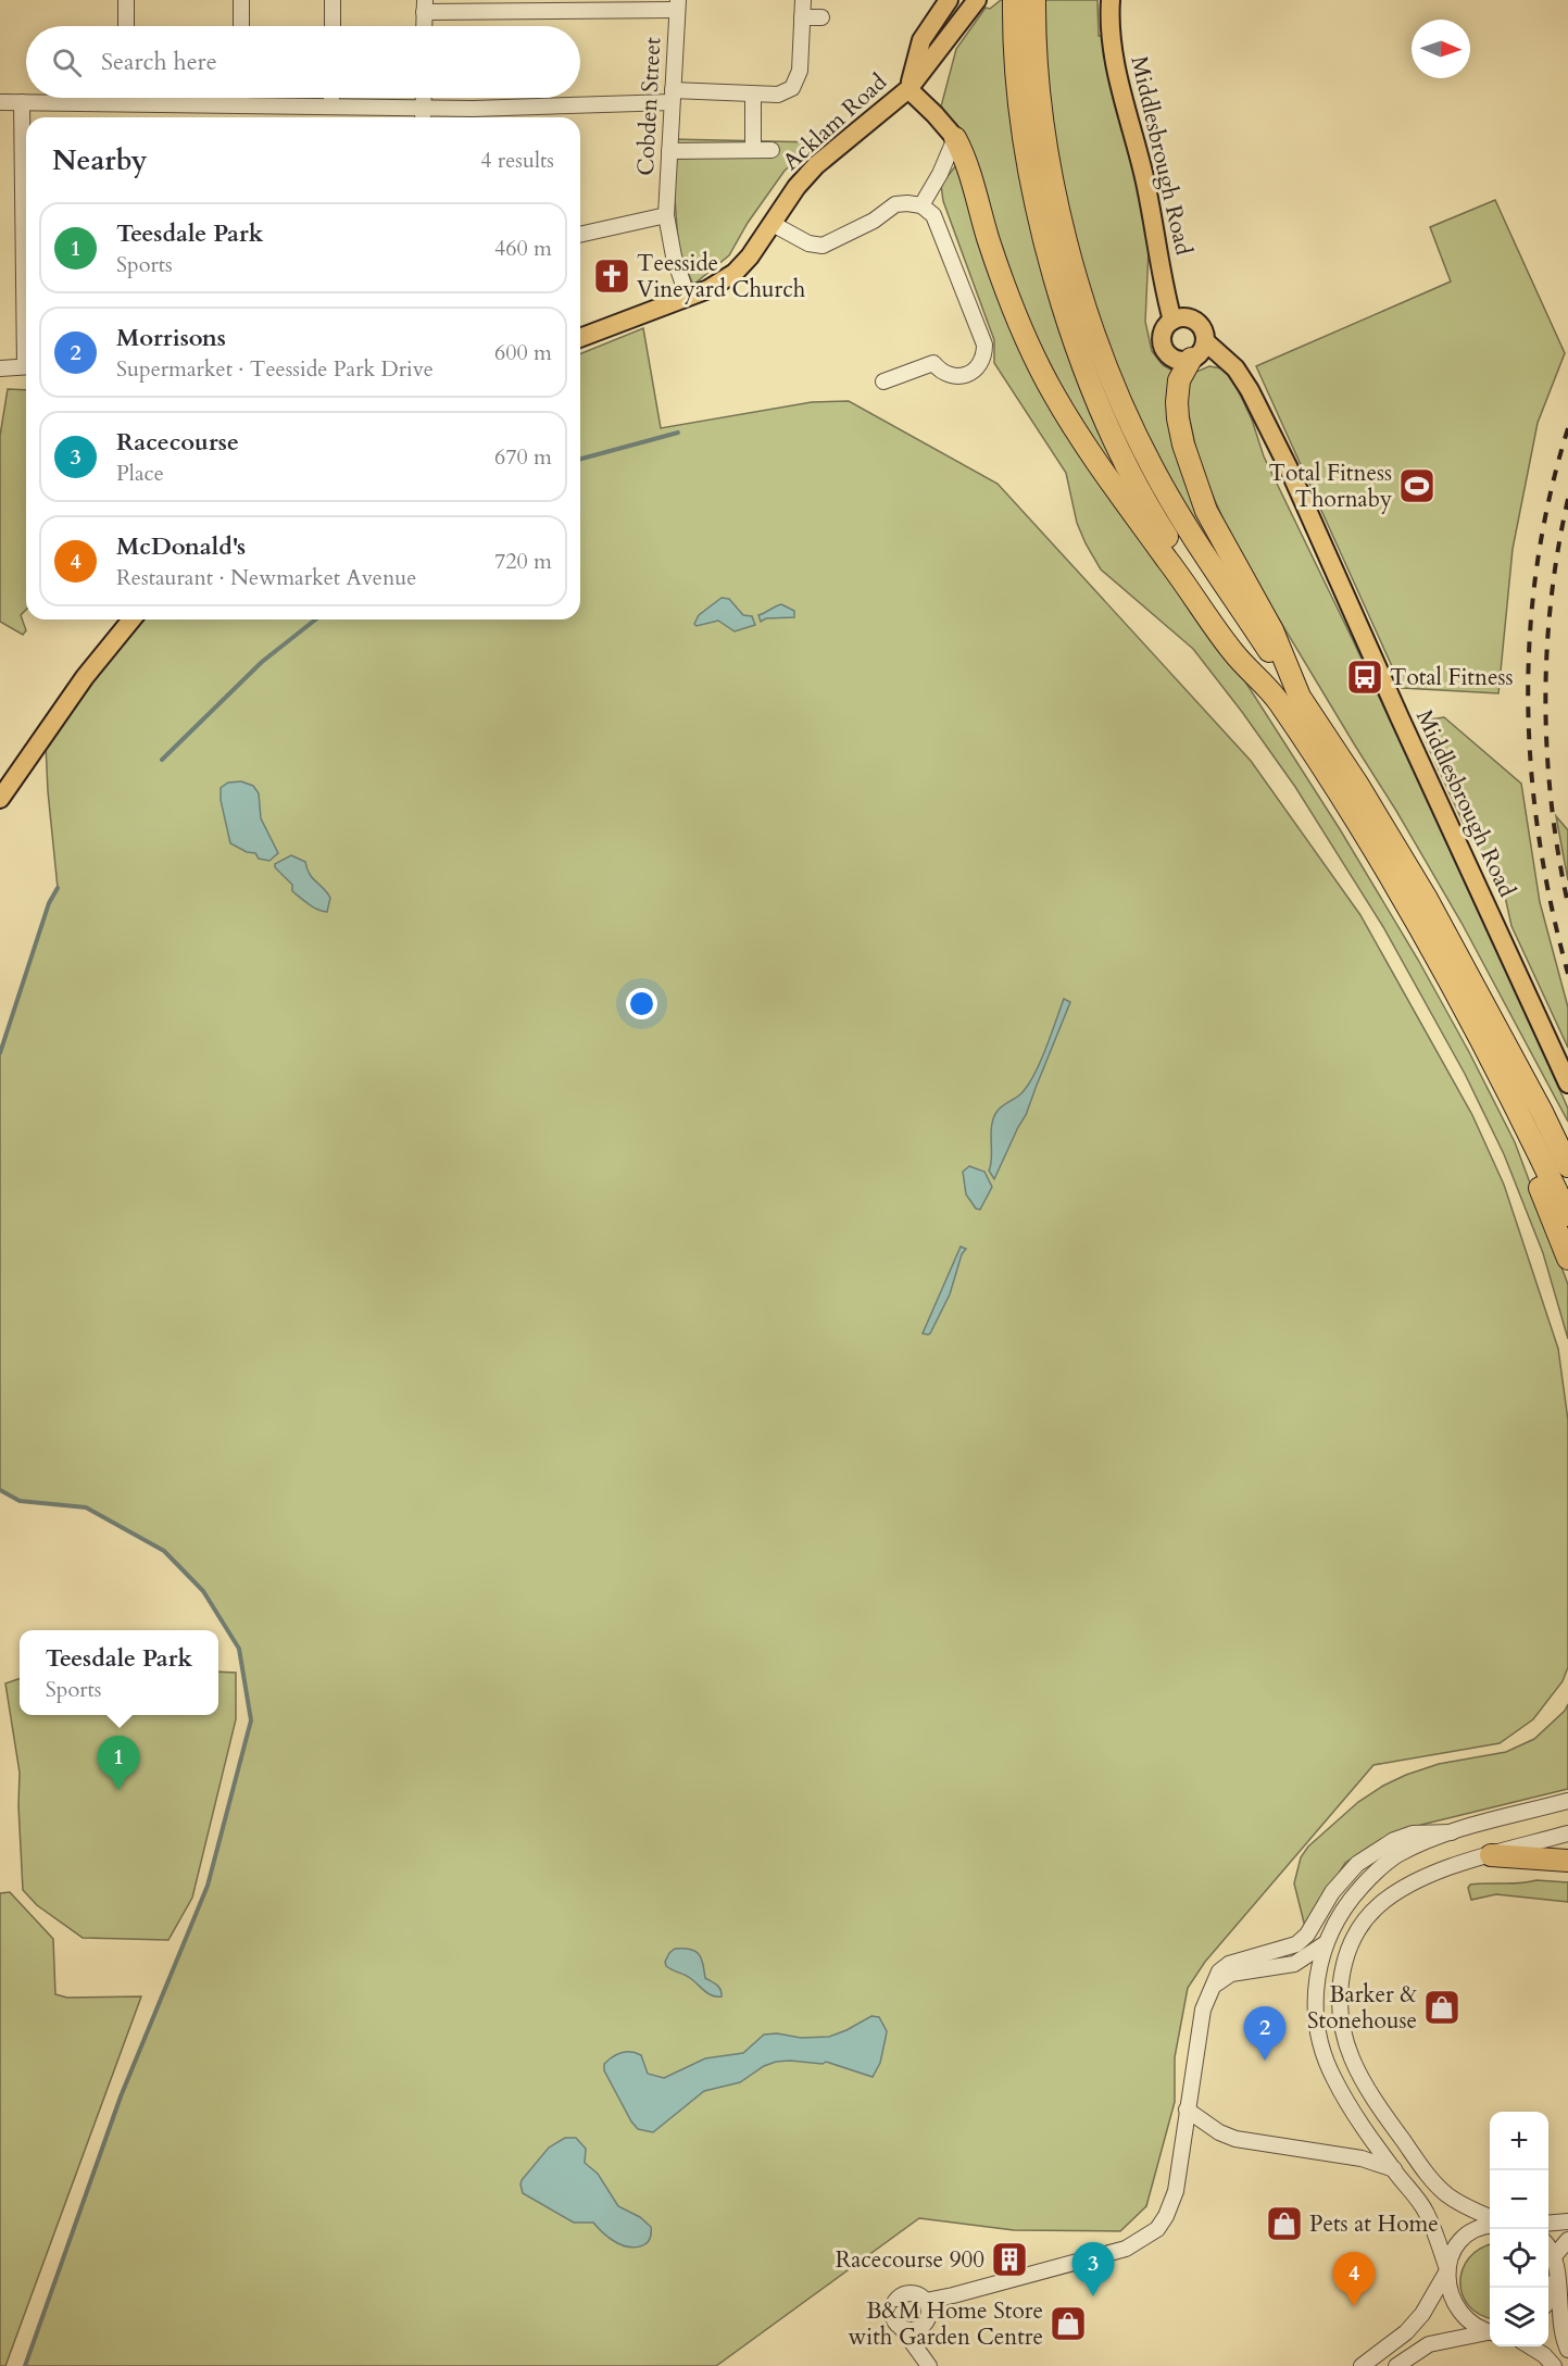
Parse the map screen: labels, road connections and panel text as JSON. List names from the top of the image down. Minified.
{"streets":{"main road":["Acklam Road","Middlesbrough Road"],"street":["Cobden Street"]},"crossings":[["Cobden Street","Acklam Road"]],"places":{"church":["Teesside Vineyard Church"],"sports":["Total Fitness Thornaby"],"bus stop":["Total Fitness"],"shop":["Barker & Stonehouse","Pets at Home","B&M Home Store with Garden Centre"],"building":["Racecourse 900"]},"north":"right","page":{"search":"Search here","heading":["Nearby","4 results"],"list":[{"mark":"1","name":"Teesdale Park","note":"Sports","value":"460 m"},{"mark":"2","name":"Morrisons","note":"Supermarket · Teesside Park Drive","value":"600 m"},{"mark":"3","name":"Racecourse","note":"Place","value":"670 m"},{"mark":"4","name":"McDonald's","note":"Restaurant · Newmarket Avenue","value":"720 m"}],"popup":["Teesdale Park","Sports"],"pins":["1","2","3","4"],"map_buttons":["+","−"]}}
